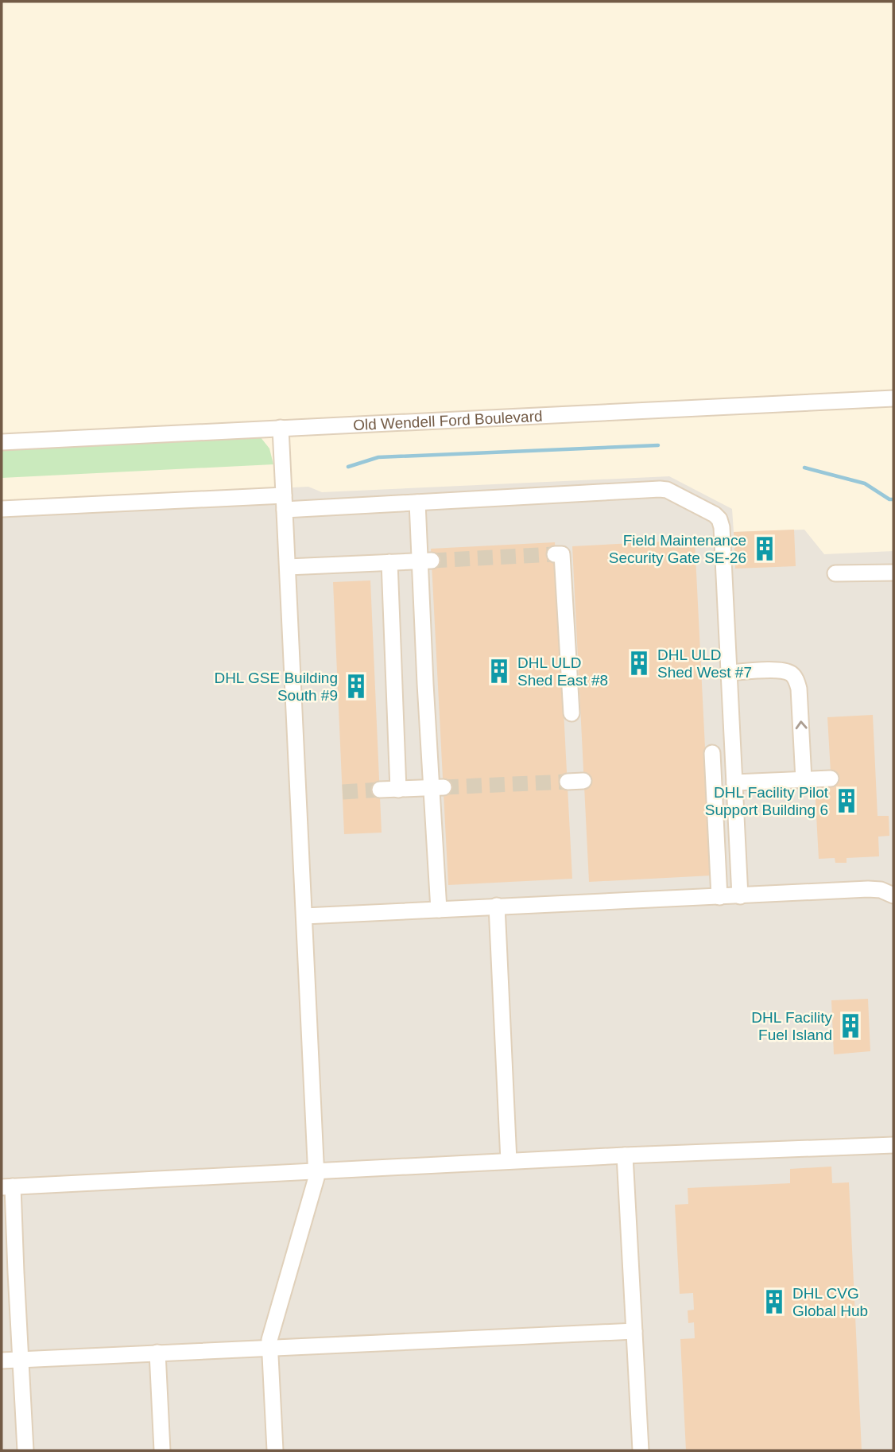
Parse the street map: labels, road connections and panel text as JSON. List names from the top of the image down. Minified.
{"streets":{"lane":["Old Wendell Ford Boulevard"]},"places":{"building":["Field Maintenance Security Gate SE-26","DHL ULD Shed West #7","DHL ULD Shed East #8","DHL GSE Building South #9","DHL Facility Pilot Support Building 6","DHL Facility Fuel Island","DHL CVG Global Hub"]}}
